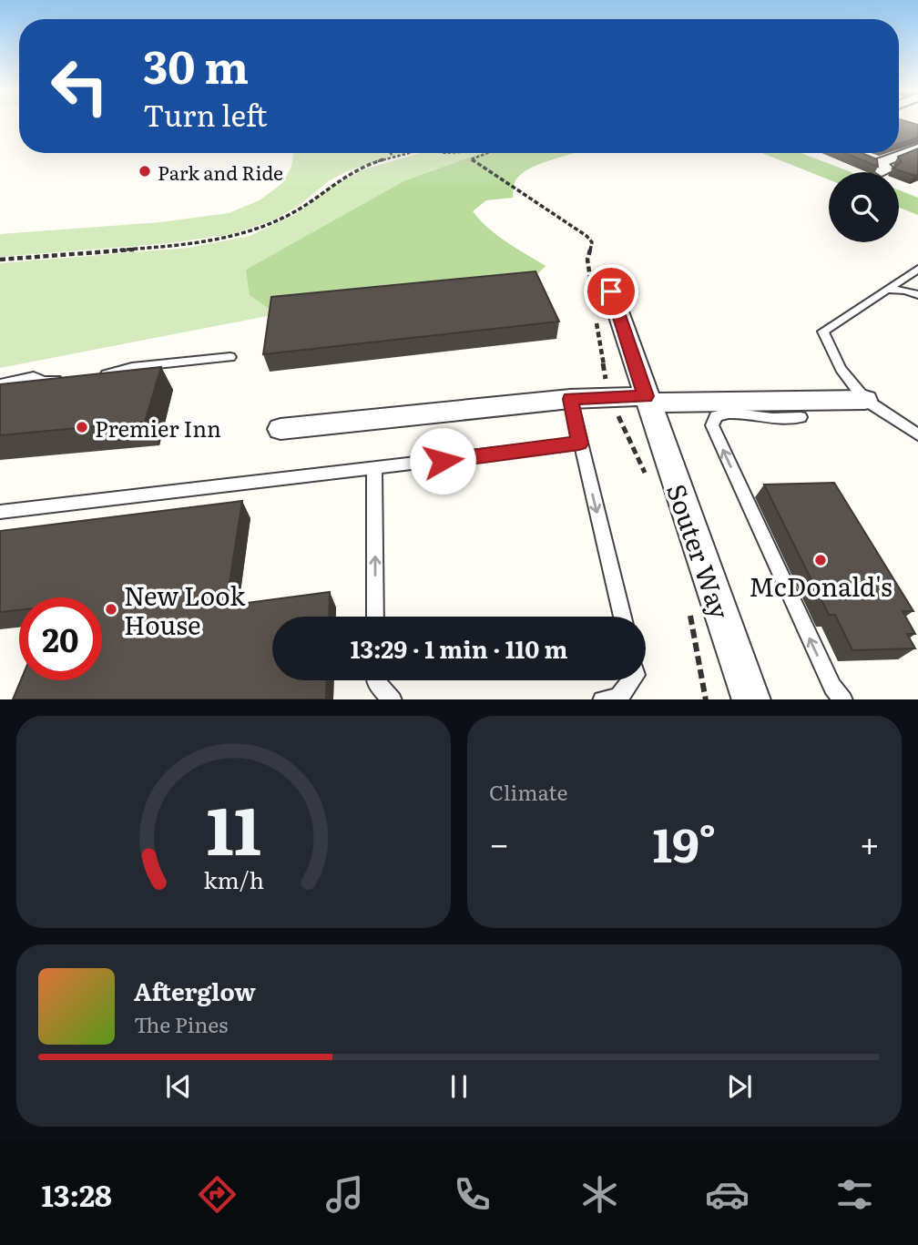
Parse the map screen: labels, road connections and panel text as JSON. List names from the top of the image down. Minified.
{"streets":{"street":["Souter Way"]},"places":["Park and Ride","Premier Inn","McDonald's","New Look House"],"page":{"turn":["30 m","Turn left"],"limit":"20","trip":"13:29 · 1 min · 110 m","tile":"Climate","heat":["−","19°","+"],"song":["Afterglow","The Pines"],"tabs":"13:28","gauge":["11","km/h"]}}
